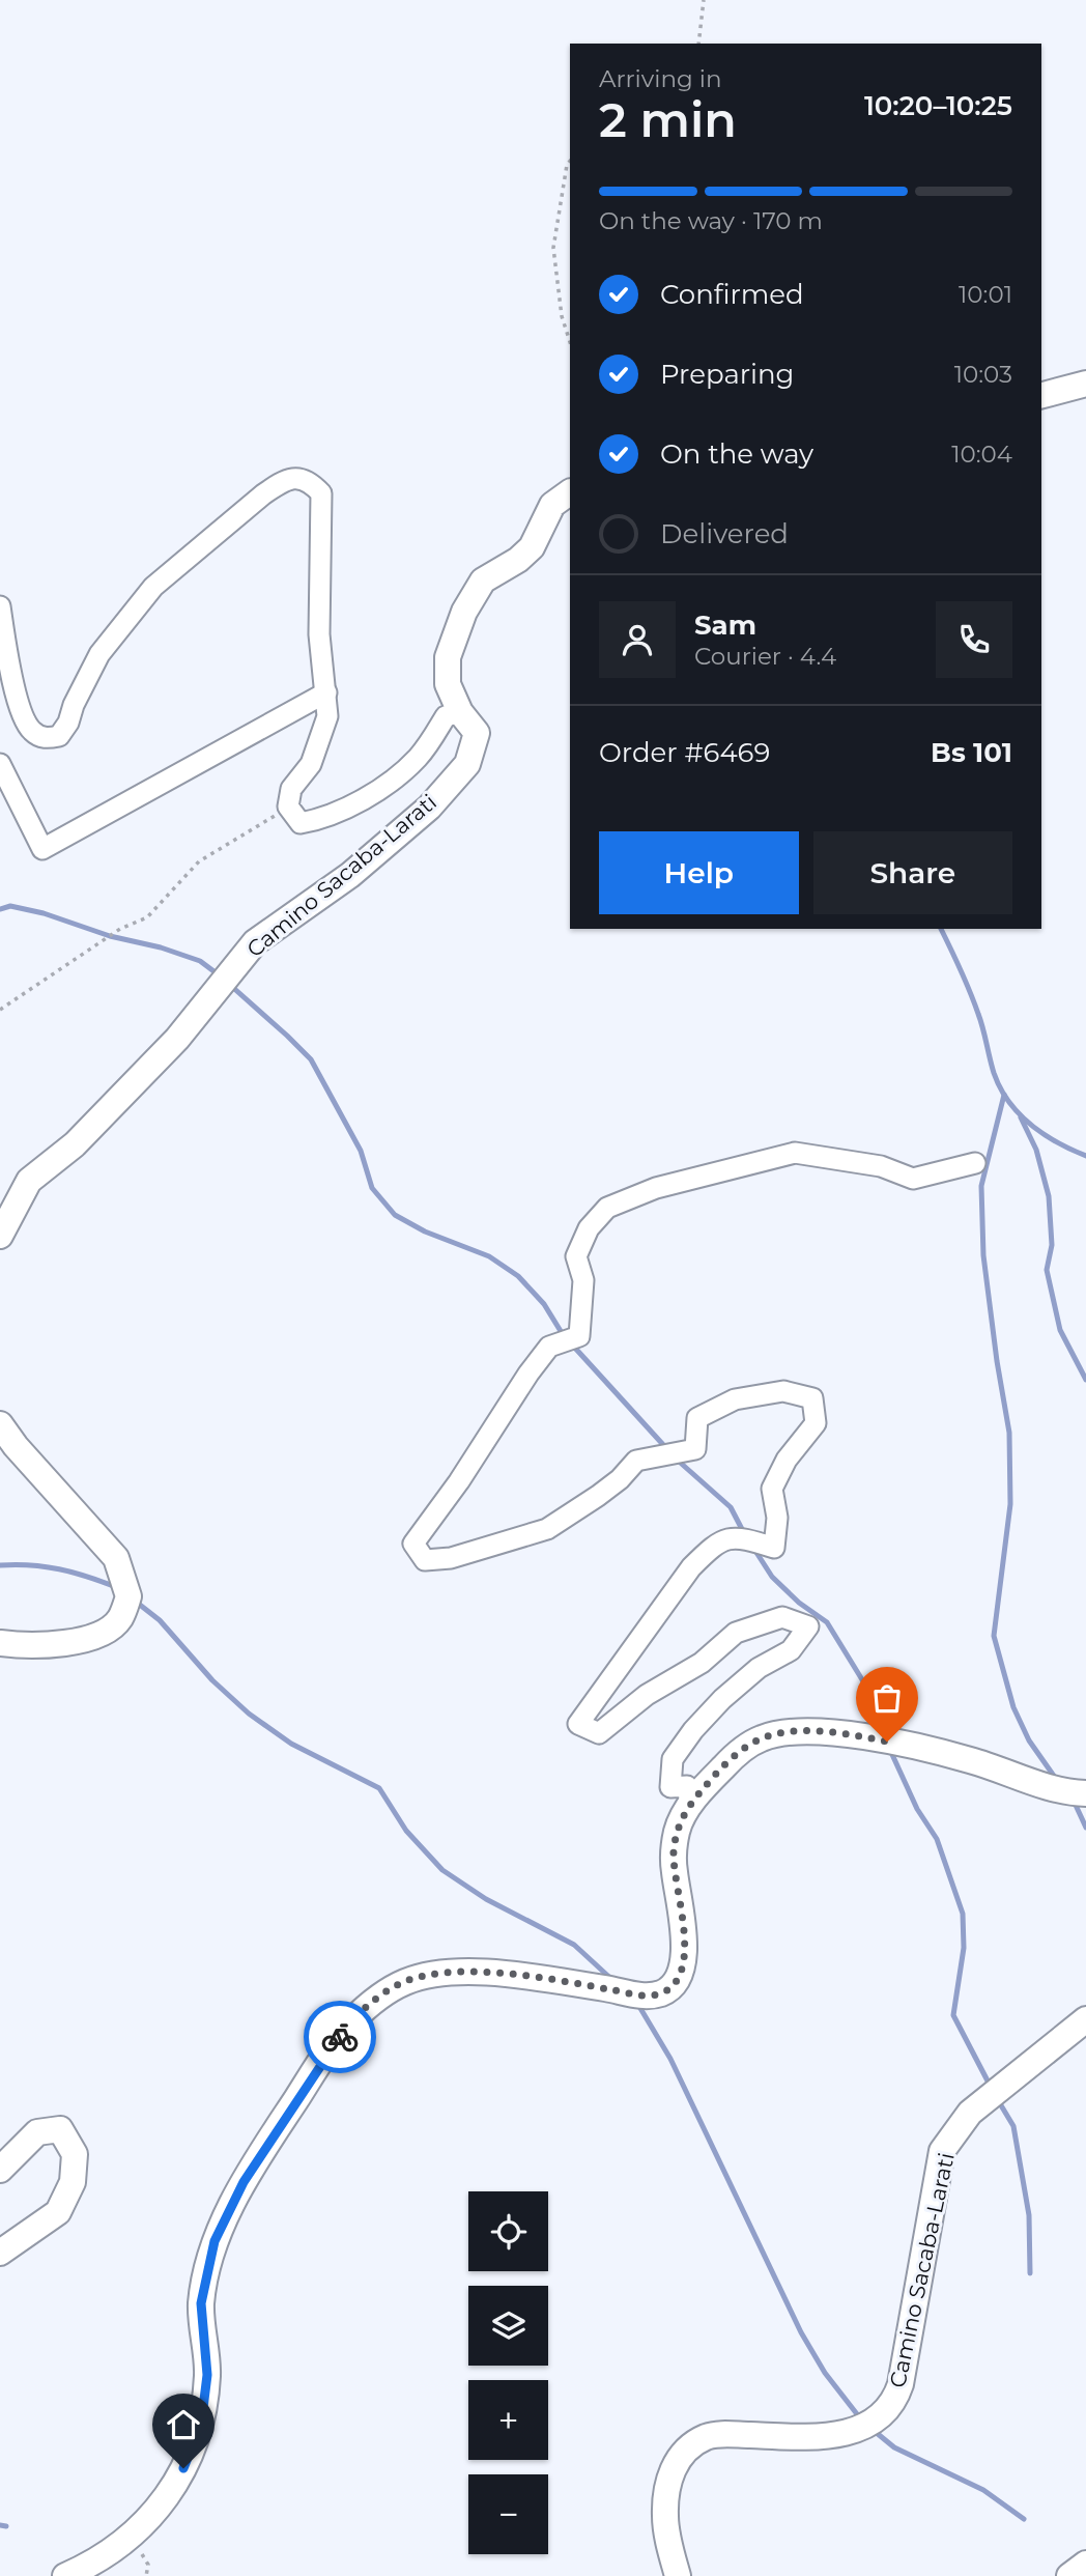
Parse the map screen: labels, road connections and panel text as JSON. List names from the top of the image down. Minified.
{"streets":{"street":["Camino Sacaba-Larati"]},"page":{"heading":["2 min","Arriving in","10:20–10:25"],"panel":["Sam","Courier · 4.4","Order #6469","Bs 101"],"bar":"On the way · 170 m","list":[["Confirmed","10:01"],["Preparing","10:03"],["On the way","10:04"],"Delivered"],"buttons":["Help","Share"],"map_buttons":["+","−"]}}
